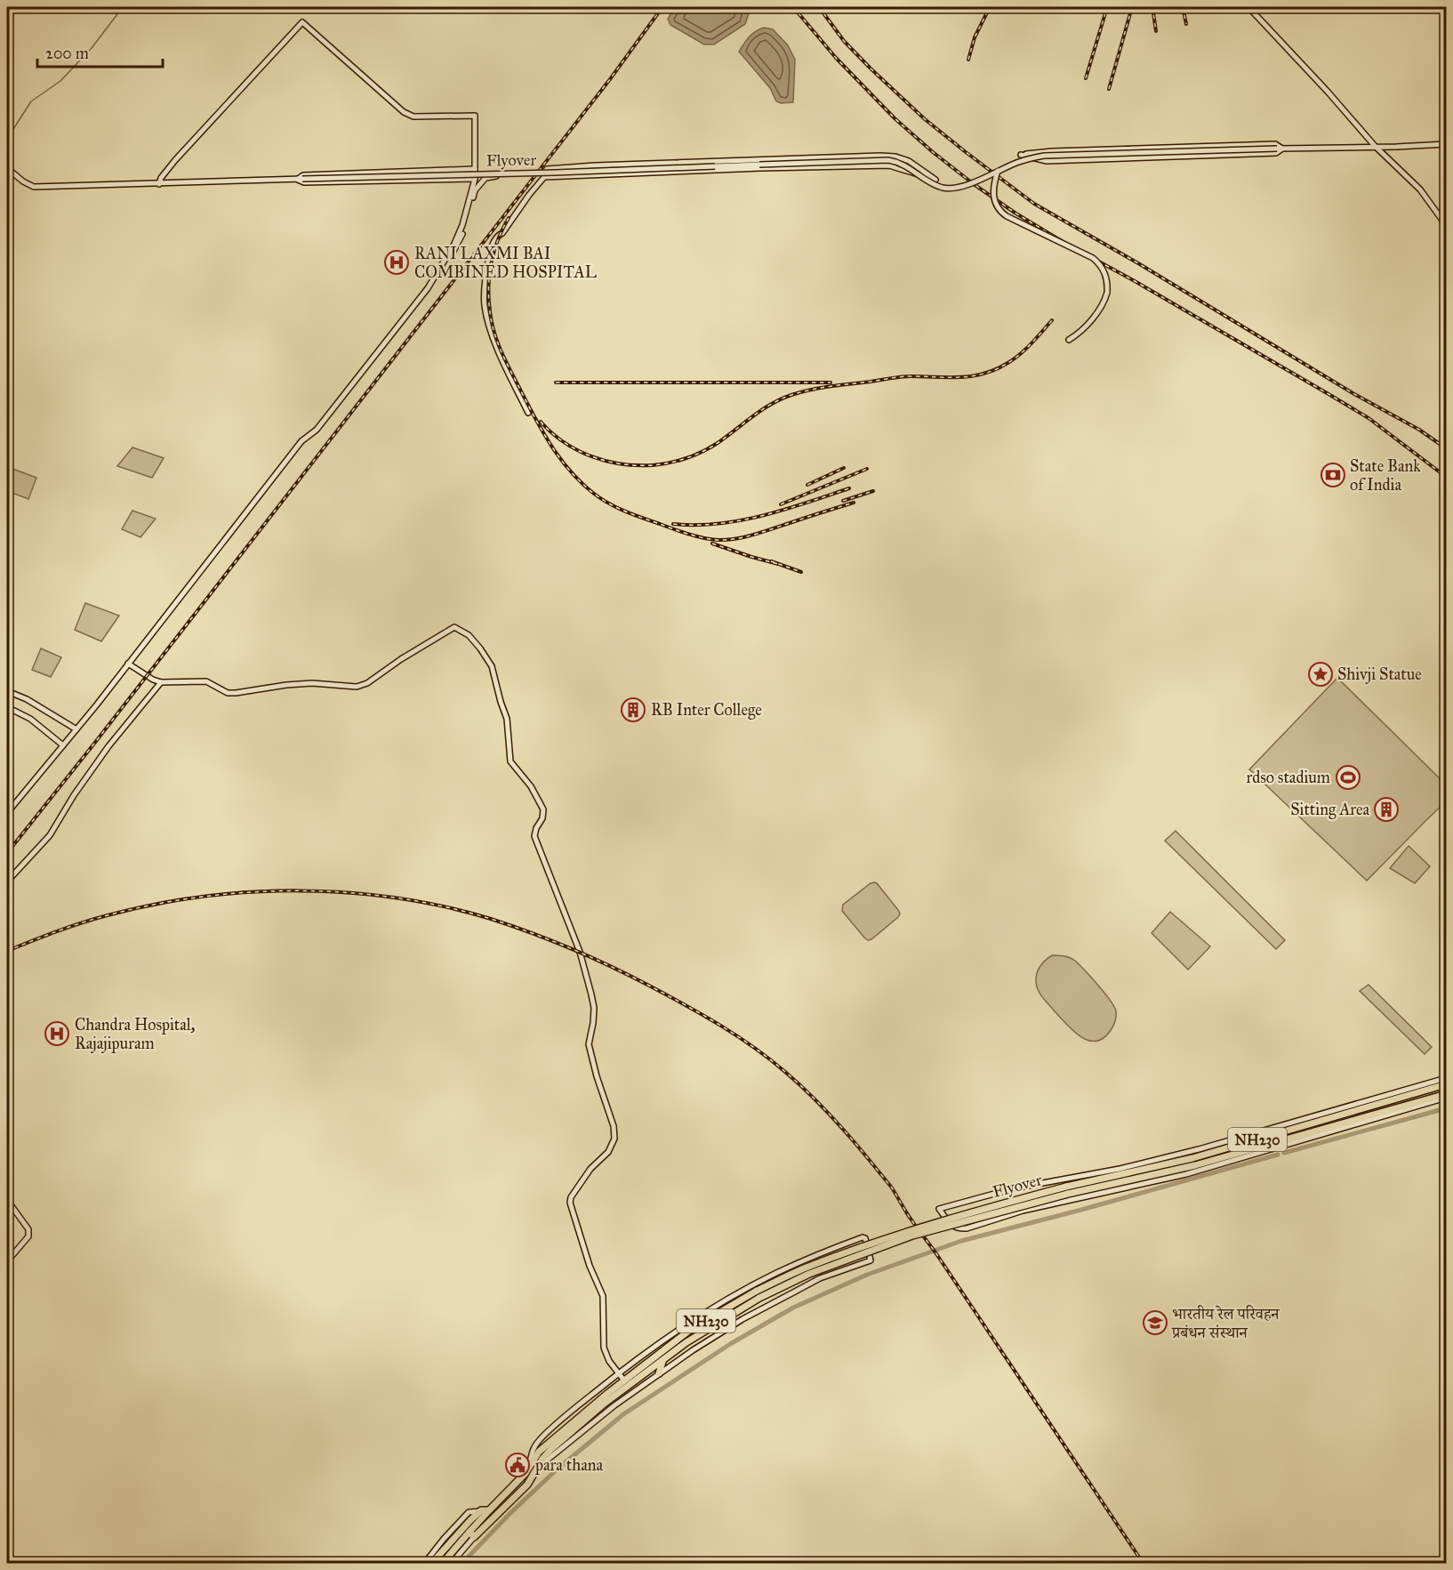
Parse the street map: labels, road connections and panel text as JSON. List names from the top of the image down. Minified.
{"streets":{"highway":["Flyover","NH230"]},"crossings":[["Flyover","NH230"]],"places":{"hospital":["RANI LAXMI BAI COMBINED HOSPITAL","Chandra Hospital, Rajajipuram"],"bank":["State Bank of India"],"place":["Shivji Statue"],"building":["RB Inter College","Sitting Area"],"sports":["rdso stadium"],"school or university":["भारतीय रेल परिवहन प्रबंधन संस्थान"],"public building":["para thana"]},"scale_bar":"200 m"}
